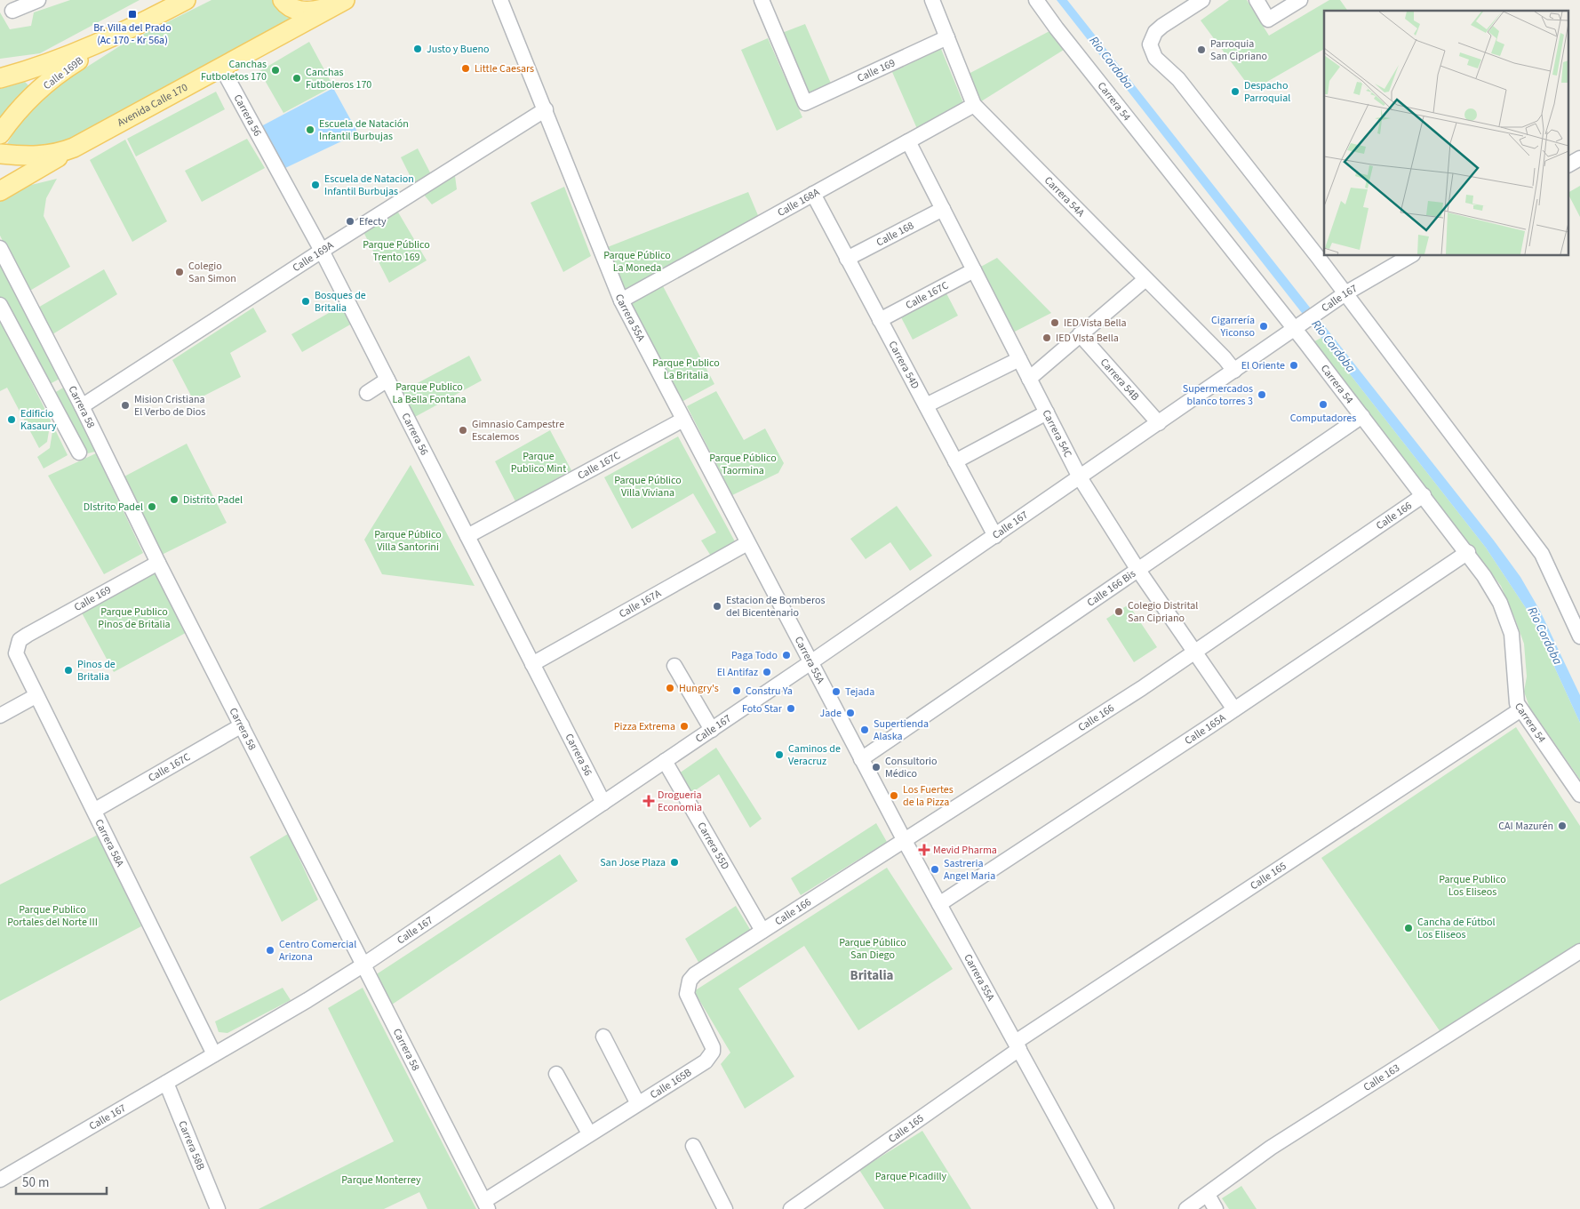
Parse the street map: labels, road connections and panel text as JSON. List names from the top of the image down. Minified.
{"streets":{"main road":["Calle 169B","Avenida Calle 170"],"street":["Calle 169","Carrera 54","Carrera 56","Carrera 54A","Calle 168A","Calle 168","Calle 169A","Calle 167C","Calle 167","Carrera 55A","Carrera 54D","Carrera 54B","Carrera 58","Carrera 54C","Calle 166","Calle 166 Bis","Calle 167A","Calle 165A","Carrera 58A","Carrera 55D","Calle 165","Calle 163","Calle 165B","Carrera 58B"]},"crossings":[["Calle 169","Carrera 54A"],["Calle 169","Carrera 58"],["Calle 169","Carrera 58A"],["Carrera 54","Calle 167"],["Carrera 54","Calle 166"],["Carrera 54","Calle 166 Bis"],["Carrera 54","Calle 165A"],["Carrera 54","Calle 165"],["Avenida Calle 170","Carrera 56"],["Carrera 56","Calle 169A"],["Carrera 56","Calle 167C"],["Carrera 56","Calle 167"],["Carrera 56","Calle 167A"],["Carrera 54A","Calle 168A"],["Carrera 54A","Calle 167"],["Calle 168A","Carrera 55A"],["Calle 168A","Carrera 54D"],["Calle 168A","Carrera 54C"],["Calle 168","Carrera 54D"],["Calle 168","Carrera 54C"],["Calle 169A","Carrera 55A"],["Calle 169A","Carrera 58"],["Calle 167C","Carrera 55A"],["Calle 167C","Carrera 54D"],["Calle 167C","Carrera 58"],["Calle 167C","Carrera 54C"],["Calle 167","Carrera 55A"],["Calle 167","Carrera 54D"],["Calle 167","Carrera 54B"],["Calle 167","Carrera 58"],["Calle 167","Carrera 54C"],["Calle 167","Carrera 58A"],["Calle 167","Carrera 55D"],["Calle 167","Carrera 58B"],["Carrera 55A","Calle 166"],["Carrera 55A","Calle 166 Bis"],["Carrera 55A","Calle 167A"],["Carrera 55A","Calle 165A"],["Carrera 55A","Calle 165"],["Carrera 58","Calle 165B"],["Carrera 54C","Calle 166"],["Carrera 54C","Calle 166 Bis"],["Carrera 54C","Calle 165A"],["Calle 166","Carrera 55D"],["Calle 166","Calle 165B"],["Carrera 55D","Calle 165B"]],"districts":["Britalia"],"water":["Rio Cordoba"],"parks":["Parque Público Trento 169","Parque Público La Moneda","Parque Publico La Britalia","Parque Publico La Bella Fontana","Parque Publico Mint","Parque Público Taormina","Parque Público Villa Viviana","Parque Público Villa Santorini","Parque Publico Pinos de Britalia","Parque Publico Los Eliseos","Parque Publico Portales del Norte III","Parque Público San Diego","Parque Picadilly","Parque Monterrey"],"places":{"transit":["Br. Villa del Prado (Ac 170 - Kr 56a)"],"other":["Justo y Bueno","Parroquia San Cipriano","Little Caesars","Canchas Futboletos 170","Canchas Futboleros 170","Despacho Parroquial","Escuela de Natación Infantil Burbujas","Escuela de Natacion Infantil Burbujas","Efecty","Colegio San Simon","Bosques de Britalia","IED Vista Bella","Cigarrería Yiconso","IED VIsta Bella","El Oriente","Supermercados blanco torres 3","Computadores","Mision Cristiana El Verbo de Dios","Edificio Kasaury","Gimnasio Campestre Escalemos","Distrito Padel","DIstrito Padel","Estacion de Bomberos del Bicentenario","Colegio Distrital San Cipriano","Paga Todo","Pinos de Britalia","El Antifaz","Hungry's","Constru Ya","Tejada","Foto Star","Jade","Pizza Extrema","Supertienda Alaska","Caminos de Veracruz","Consultorio Médico","Los Fuertes de la Pizza","CAI Mazurén","San Jose Plaza","Sastreria Angel Maria","Cancha de Fútbol Los Eliseos","Centro Comercial Arizona"],"health":["Drogueria Economia","Mevid Pharma"]},"scale_bar":"50 m"}
